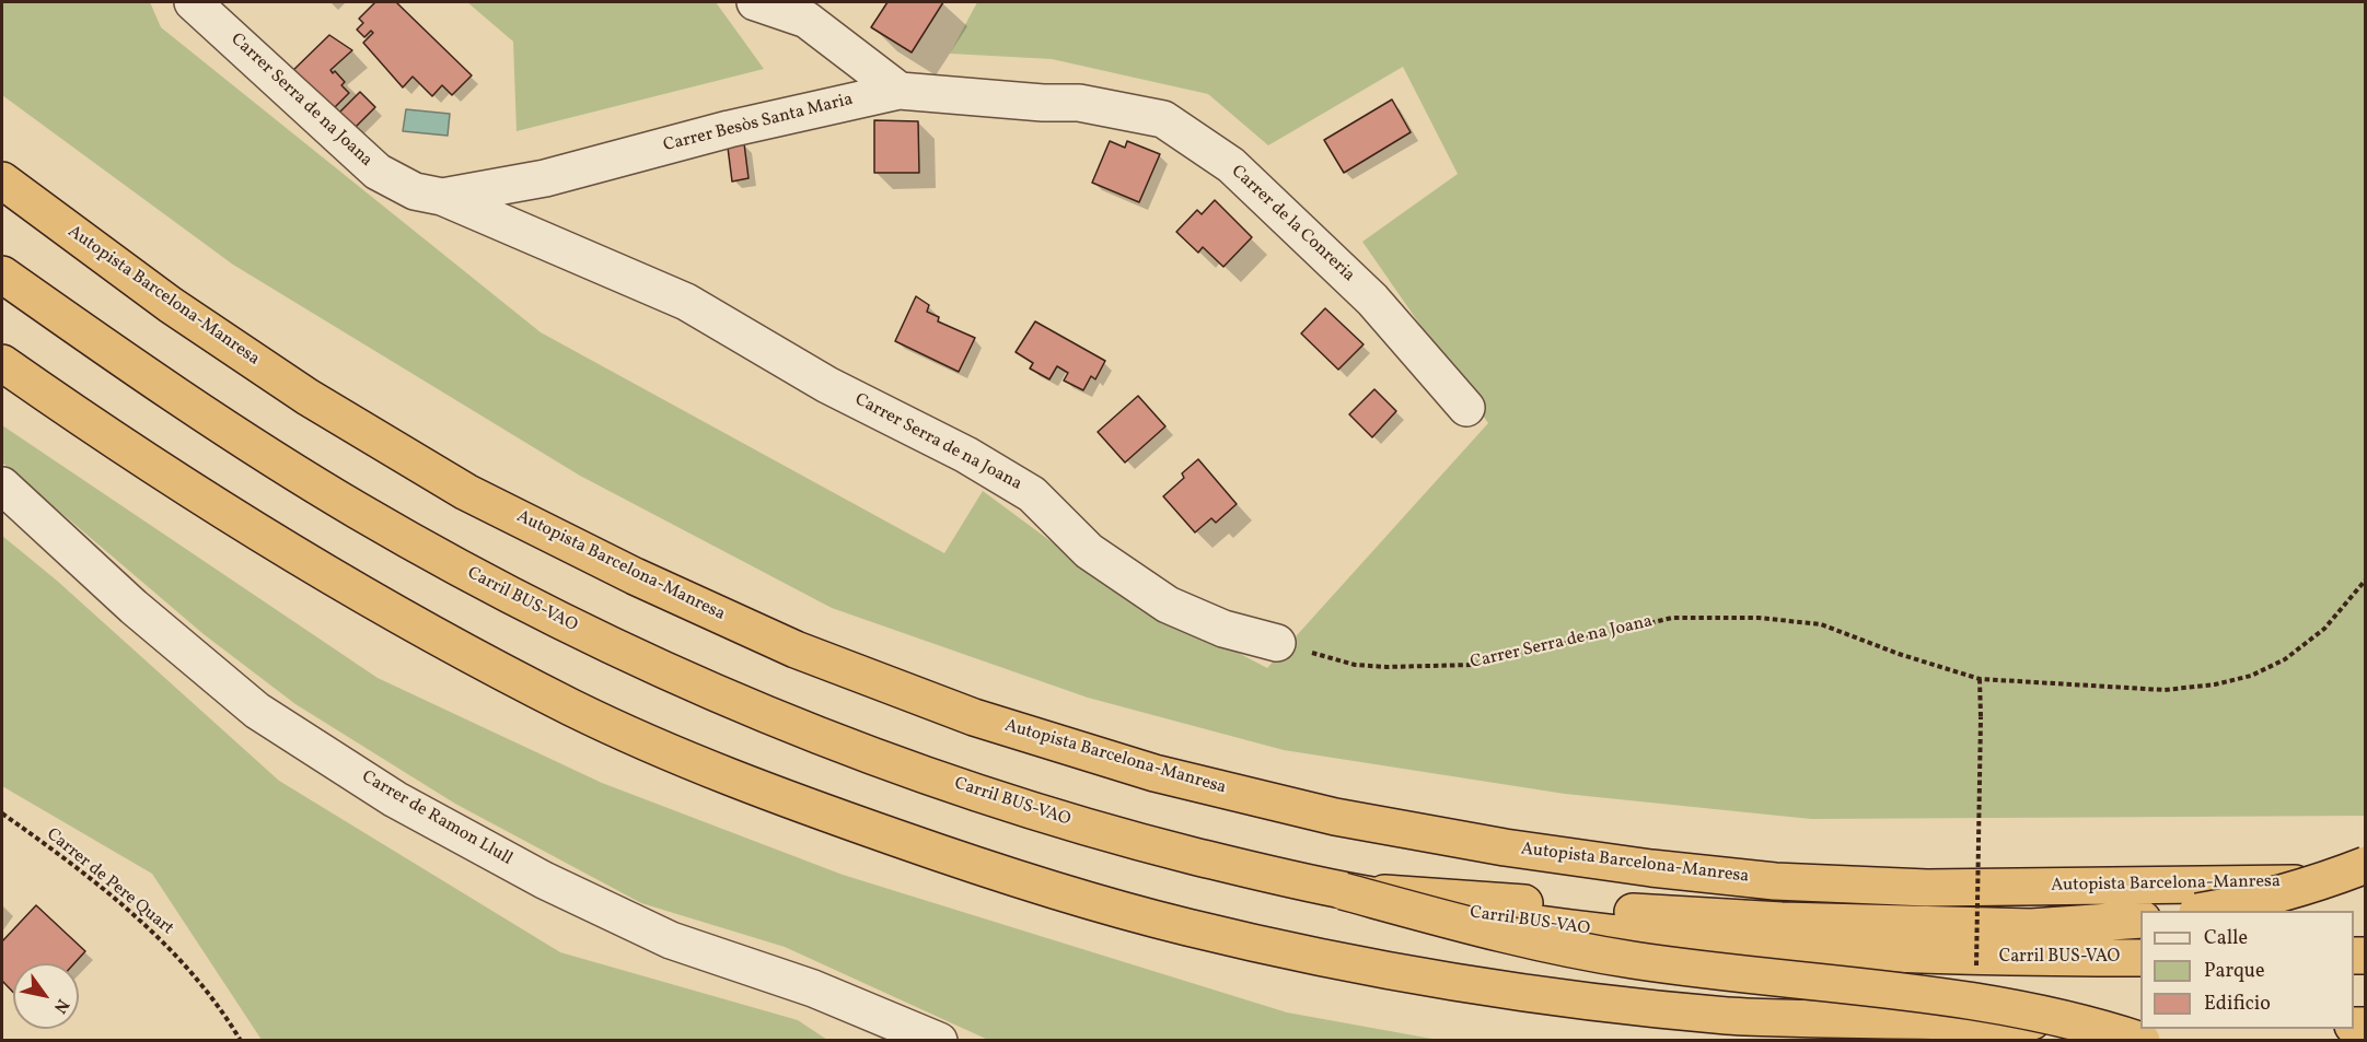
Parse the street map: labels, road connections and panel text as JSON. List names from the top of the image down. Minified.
{"streets":{"highway":["Autopista Barcelona-Manresa","Carril BUS-VAO"],"street":["Carrer Serra de na Joana","Carrer Besòs Santa Maria","Carrer de la Conreria","Carrer de Ramon Llull"],"path":["Carrer de Pere Quart"]},"crossings":[["Carrer Serra de na Joana","Carrer Besòs Santa Maria"],["Carrer Besòs Santa Maria","Carrer de la Conreria"]],"legend":["Calle","Parque","Edificio"],"north":"bottom right"}
